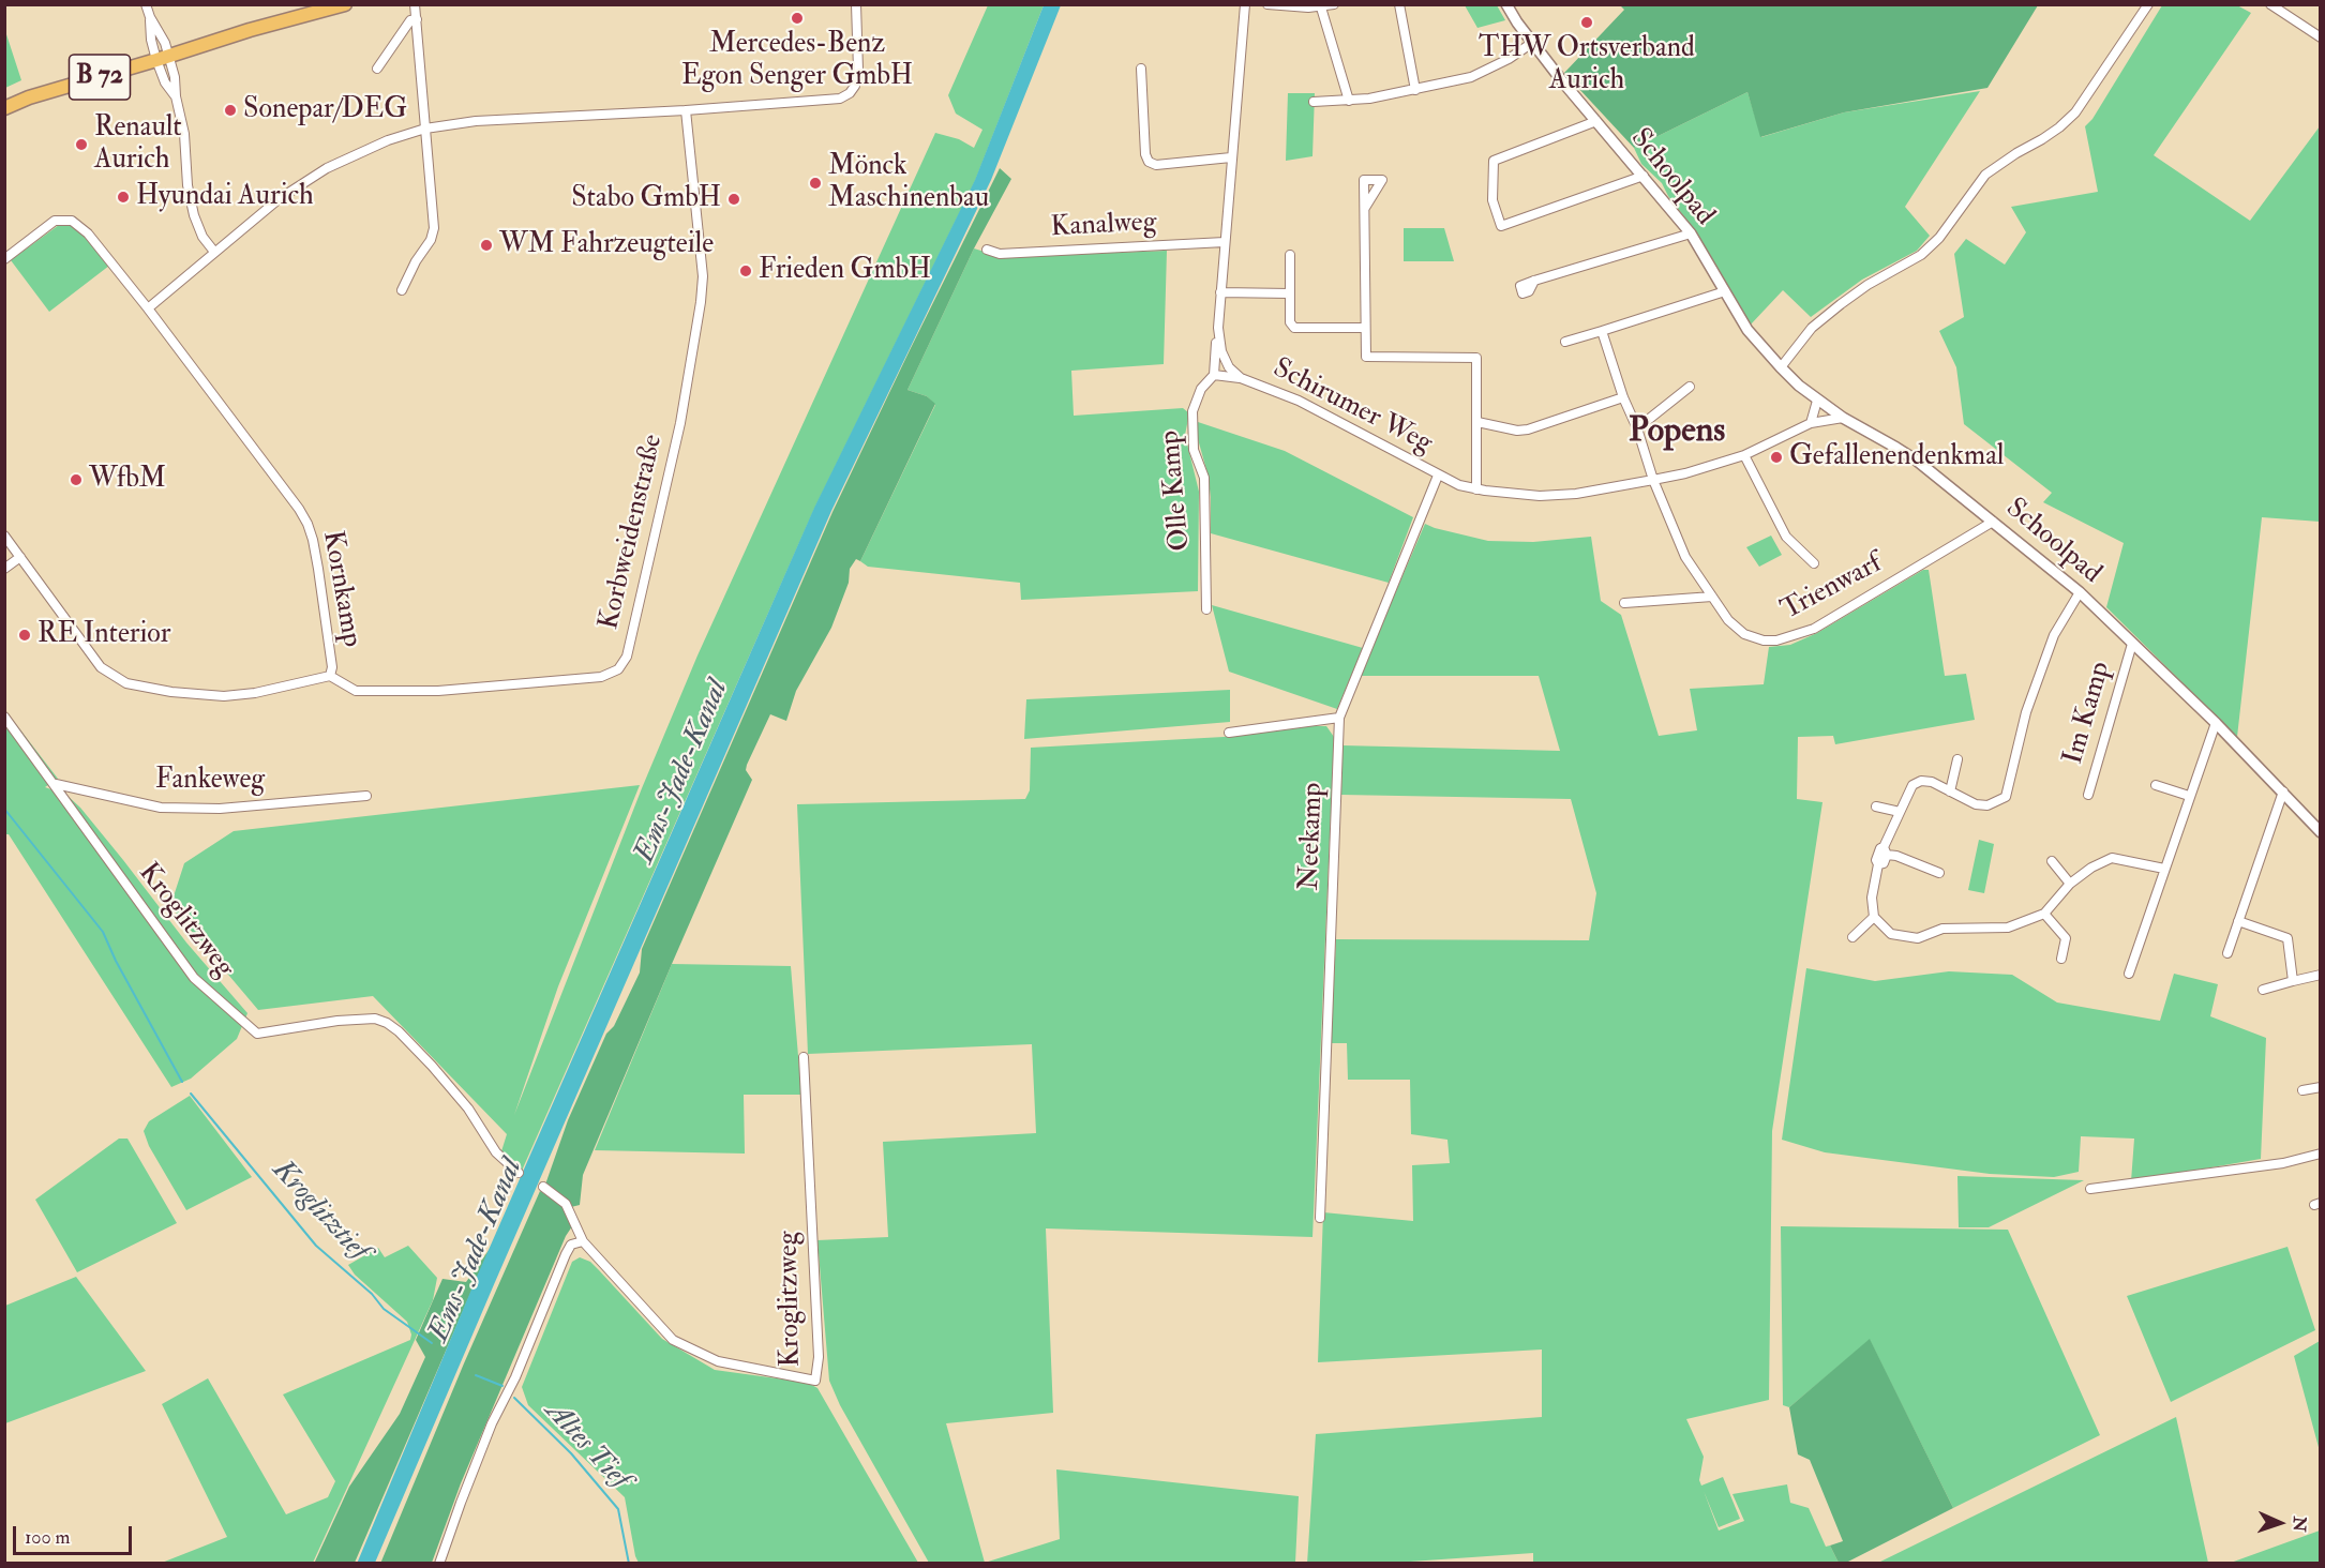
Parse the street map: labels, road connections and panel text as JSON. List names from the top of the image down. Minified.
{"streets":{"main road":["B 72"],"street":["Schoolpad","Kanalweg","Schirumer Weg","Olle Kamp","Korbweidenstraße","Trienwarf","Kornkamp","Im Kamp","Fankeweg","Neekamp","Kroglitzweg"]},"crossings":[["Schoolpad","Schirumer Weg"],["Schoolpad","Trienwarf"],["Schoolpad","Im Kamp"],["Kanalweg","Schirumer Weg"],["Schirumer Weg","Olle Kamp"],["Schirumer Weg","Trienwarf"],["Schirumer Weg","Neekamp"],["Korbweidenstraße","Kornkamp"],["Fankeweg","Kroglitzweg"]],"districts":["Popens"],"water":["Ems-Jade-Kanal","Kroglitztief","Altes Tief"],"places":["Mercedes-Benz Egon Senger GmbH","THW Ortsverband Aurich","Sonepar/DEG","Renault Aurich","Mönck Maschinenbau","Hyundai Aurich","Stabo GmbH","WM Fahrzeugteile","Frieden GmbH","Gefallenendenkmal","WfbM","RE Interior"],"scale_bar":"100 m","north":"right"}
